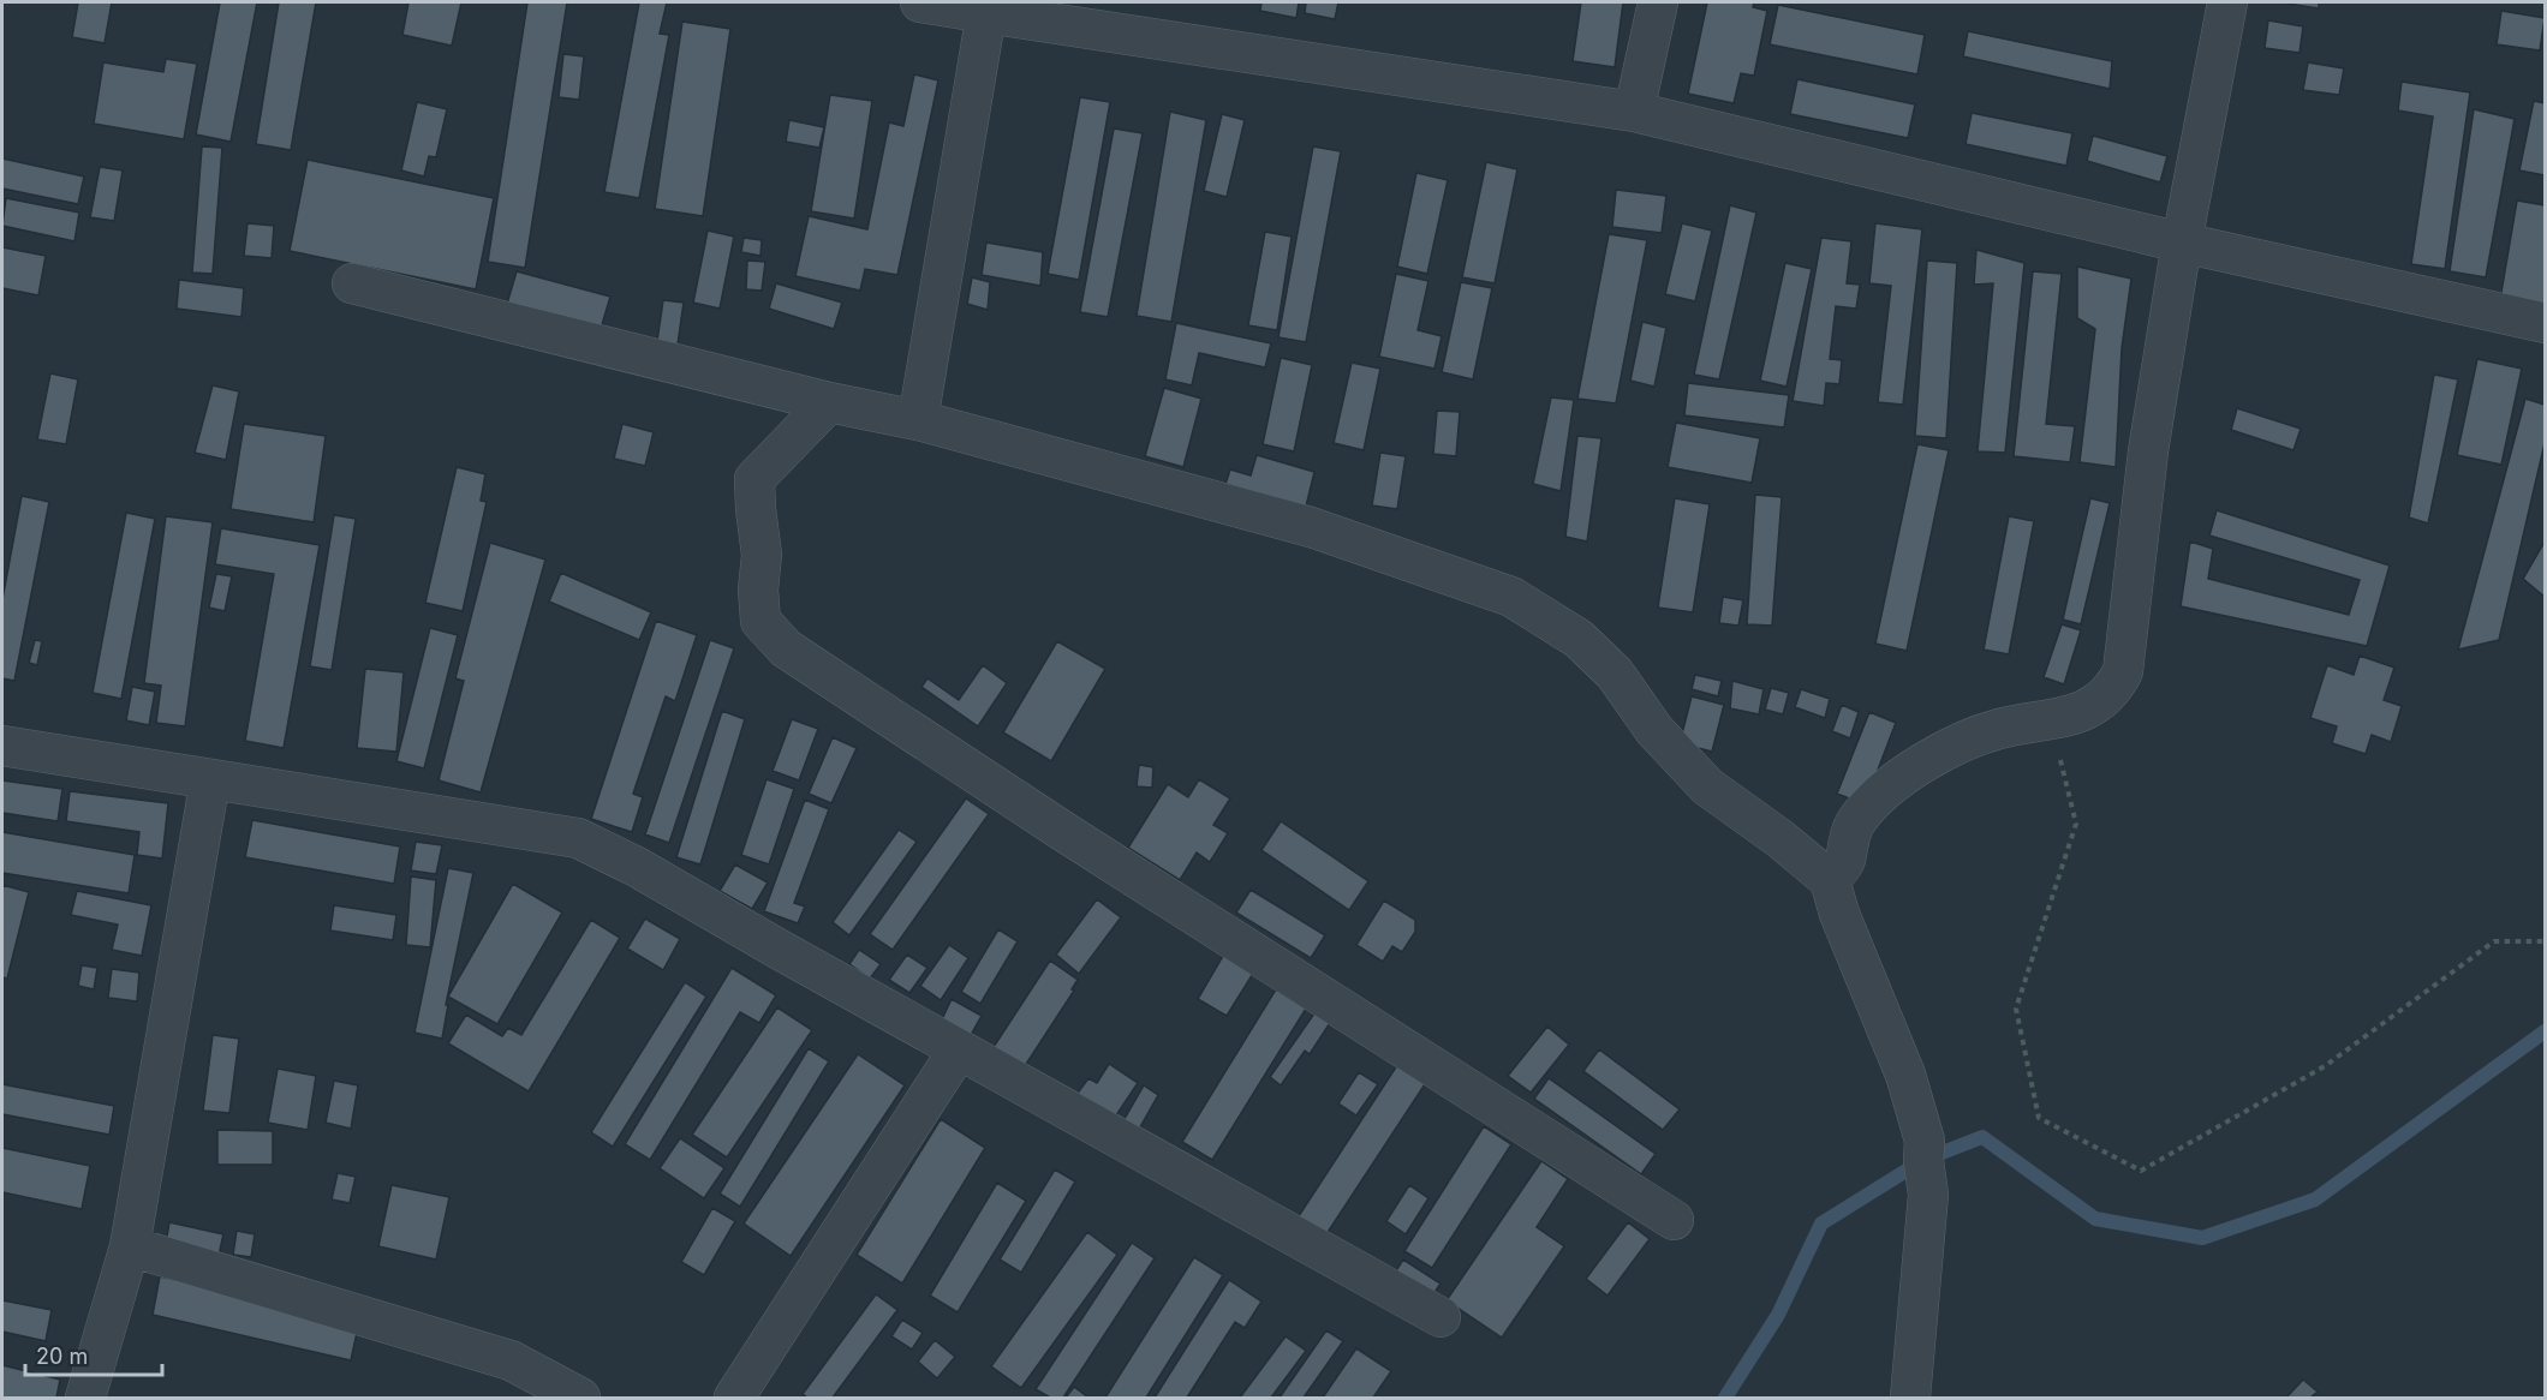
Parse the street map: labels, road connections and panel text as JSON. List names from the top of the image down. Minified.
{"scale_bar":"20 m"}
